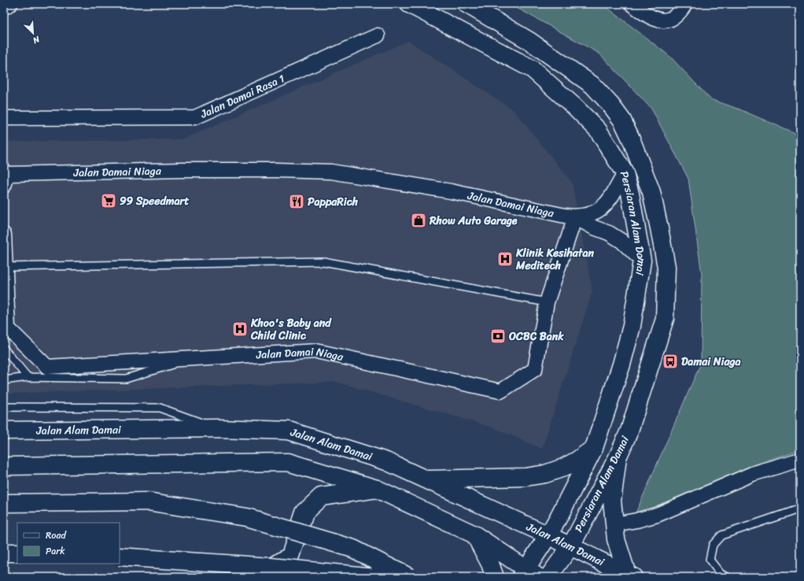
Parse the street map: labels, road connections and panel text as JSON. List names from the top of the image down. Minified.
{"streets":{"main road":["Persiaran Alam Damai","Jalan Alam Damai"],"street":["Jalan Damai Rasa 1","Jalan Damai Niaga"]},"crossings":[["Jalan Damai Niaga","Persiaran Alam Damai"],["Persiaran Alam Damai","Jalan Alam Damai"]],"places":{"supermarket":["99 Speedmart"],"restaurant":["PappaRich"],"shop":["Rhow Auto Garage"],"hospital":["Klinik Kesihatan Meditech","Khoo's Baby and Child Clinic"],"bank":["OCBC Bank"],"bus stop":["Damai Niaga"]},"legend":["Road","Park"],"north":"bottom right"}
